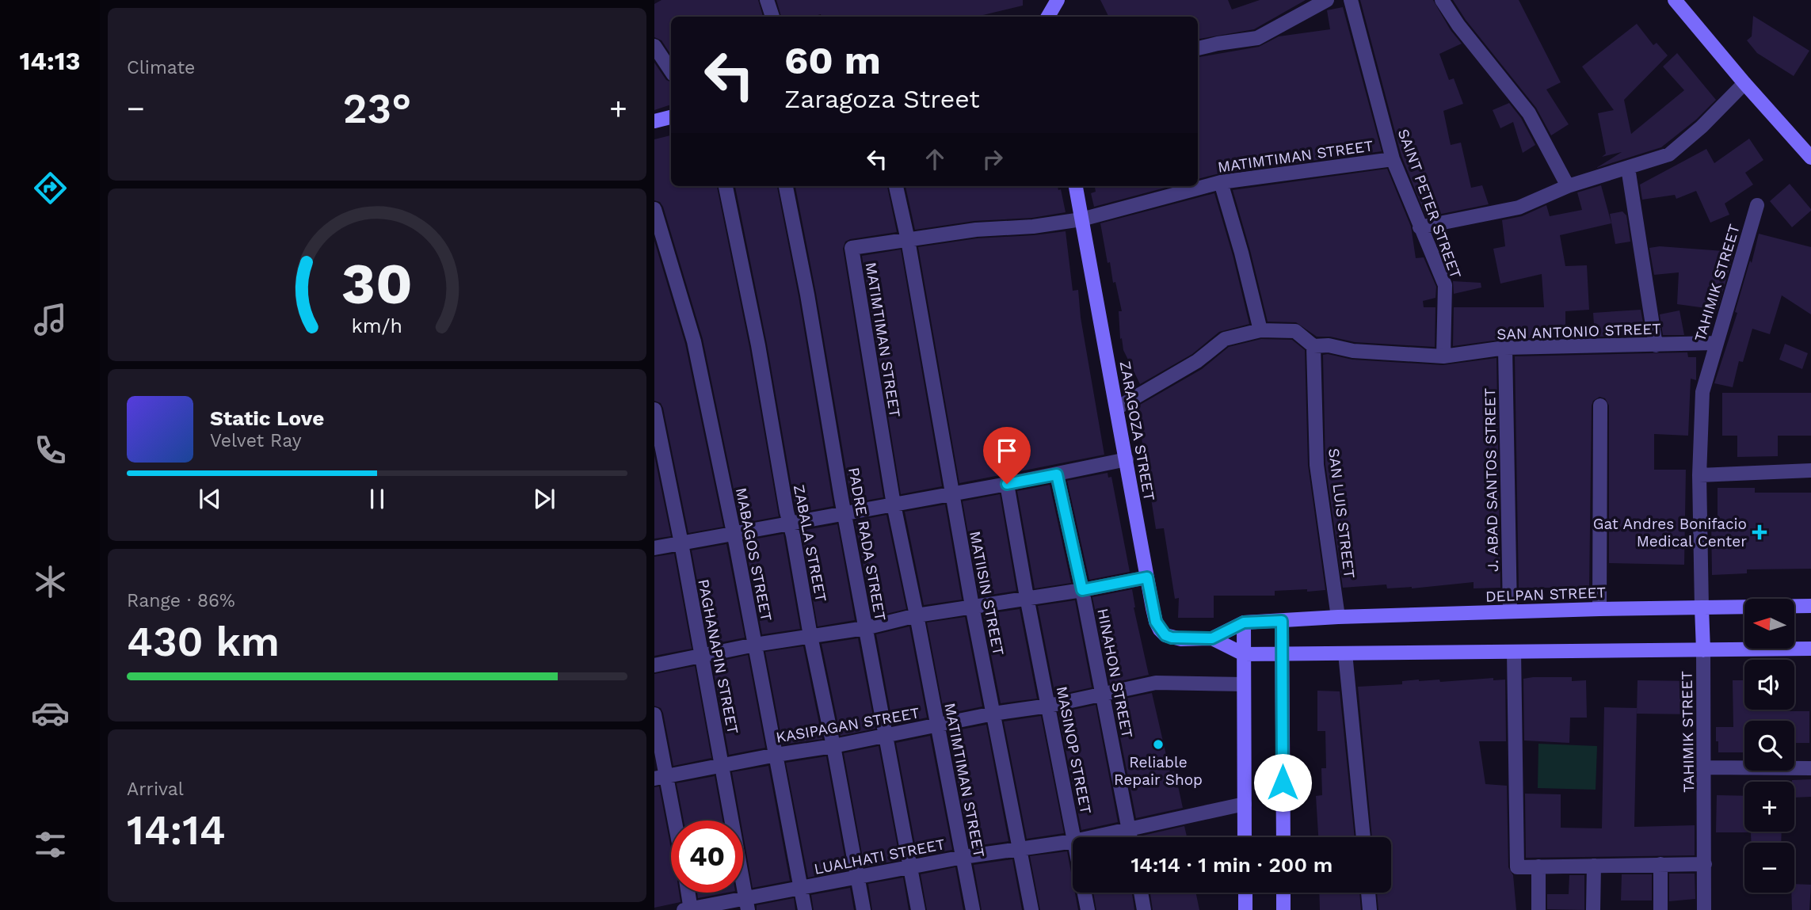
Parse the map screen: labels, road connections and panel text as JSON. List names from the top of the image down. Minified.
{"streets":{"street":["MATIMTIMAN STREET","SAINT PETER STREET","TAHIMIK STREET","SAN ANTONIO STREET","ZARAGOZA STREET","J. ABAD SANTOS STREET","SAN LUIS STREET","ZABALA STREET","PADRE RADA STREET","MABAGOS STREET","MATIISIN STREET","DELPAN STREET","PAGHANAPIN STREET","HINAHON STREET","KASIPAGAN STREET","MASINOP STREET","LUALHATI STREET"]},"crossings":[["MATIMTIMAN STREET","SAINT PETER STREET"],["MATIMTIMAN STREET","ZARAGOZA STREET"],["MATIMTIMAN STREET","MATIISIN STREET"],["MATIMTIMAN STREET","KASIPAGAN STREET"],["MATIMTIMAN STREET","LUALHATI STREET"],["SAINT PETER STREET","SAN ANTONIO STREET"],["TAHIMIK STREET","SAN ANTONIO STREET"],["TAHIMIK STREET","DELPAN STREET"],["SAN ANTONIO STREET","J. ABAD SANTOS STREET"],["SAN ANTONIO STREET","SAN LUIS STREET"],["ZARAGOZA STREET","DELPAN STREET"],["J. ABAD SANTOS STREET","DELPAN STREET"],["SAN LUIS STREET","DELPAN STREET"],["ZABALA STREET","KASIPAGAN STREET"],["ZABALA STREET","LUALHATI STREET"],["PADRE RADA STREET","KASIPAGAN STREET"],["PADRE RADA STREET","LUALHATI STREET"],["MABAGOS STREET","KASIPAGAN STREET"],["MABAGOS STREET","LUALHATI STREET"],["MATIISIN STREET","KASIPAGAN STREET"],["MATIISIN STREET","LUALHATI STREET"],["PAGHANAPIN STREET","KASIPAGAN STREET"],["PAGHANAPIN STREET","LUALHATI STREET"],["HINAHON STREET","KASIPAGAN STREET"],["HINAHON STREET","LUALHATI STREET"],["KASIPAGAN STREET","MASINOP STREET"]],"places":{"health":["Gat Andres Bonifacio Medical Center"],"other":["Reliable Repair Shop"]},"north":"left","page":{"tabs":"14:13","tile":["Climate",["Range · 86%","430 km"],["Arrival","14:14"]],"turn":["60 m","Zaragoza Street"],"heat":["−","23°","+"],"song":["Static Love","Velvet Ray"],"map_buttons":["+","−"],"limit":"40","trip":"14:14 · 1 min · 200 m","gauge":["30","km/h"]}}
